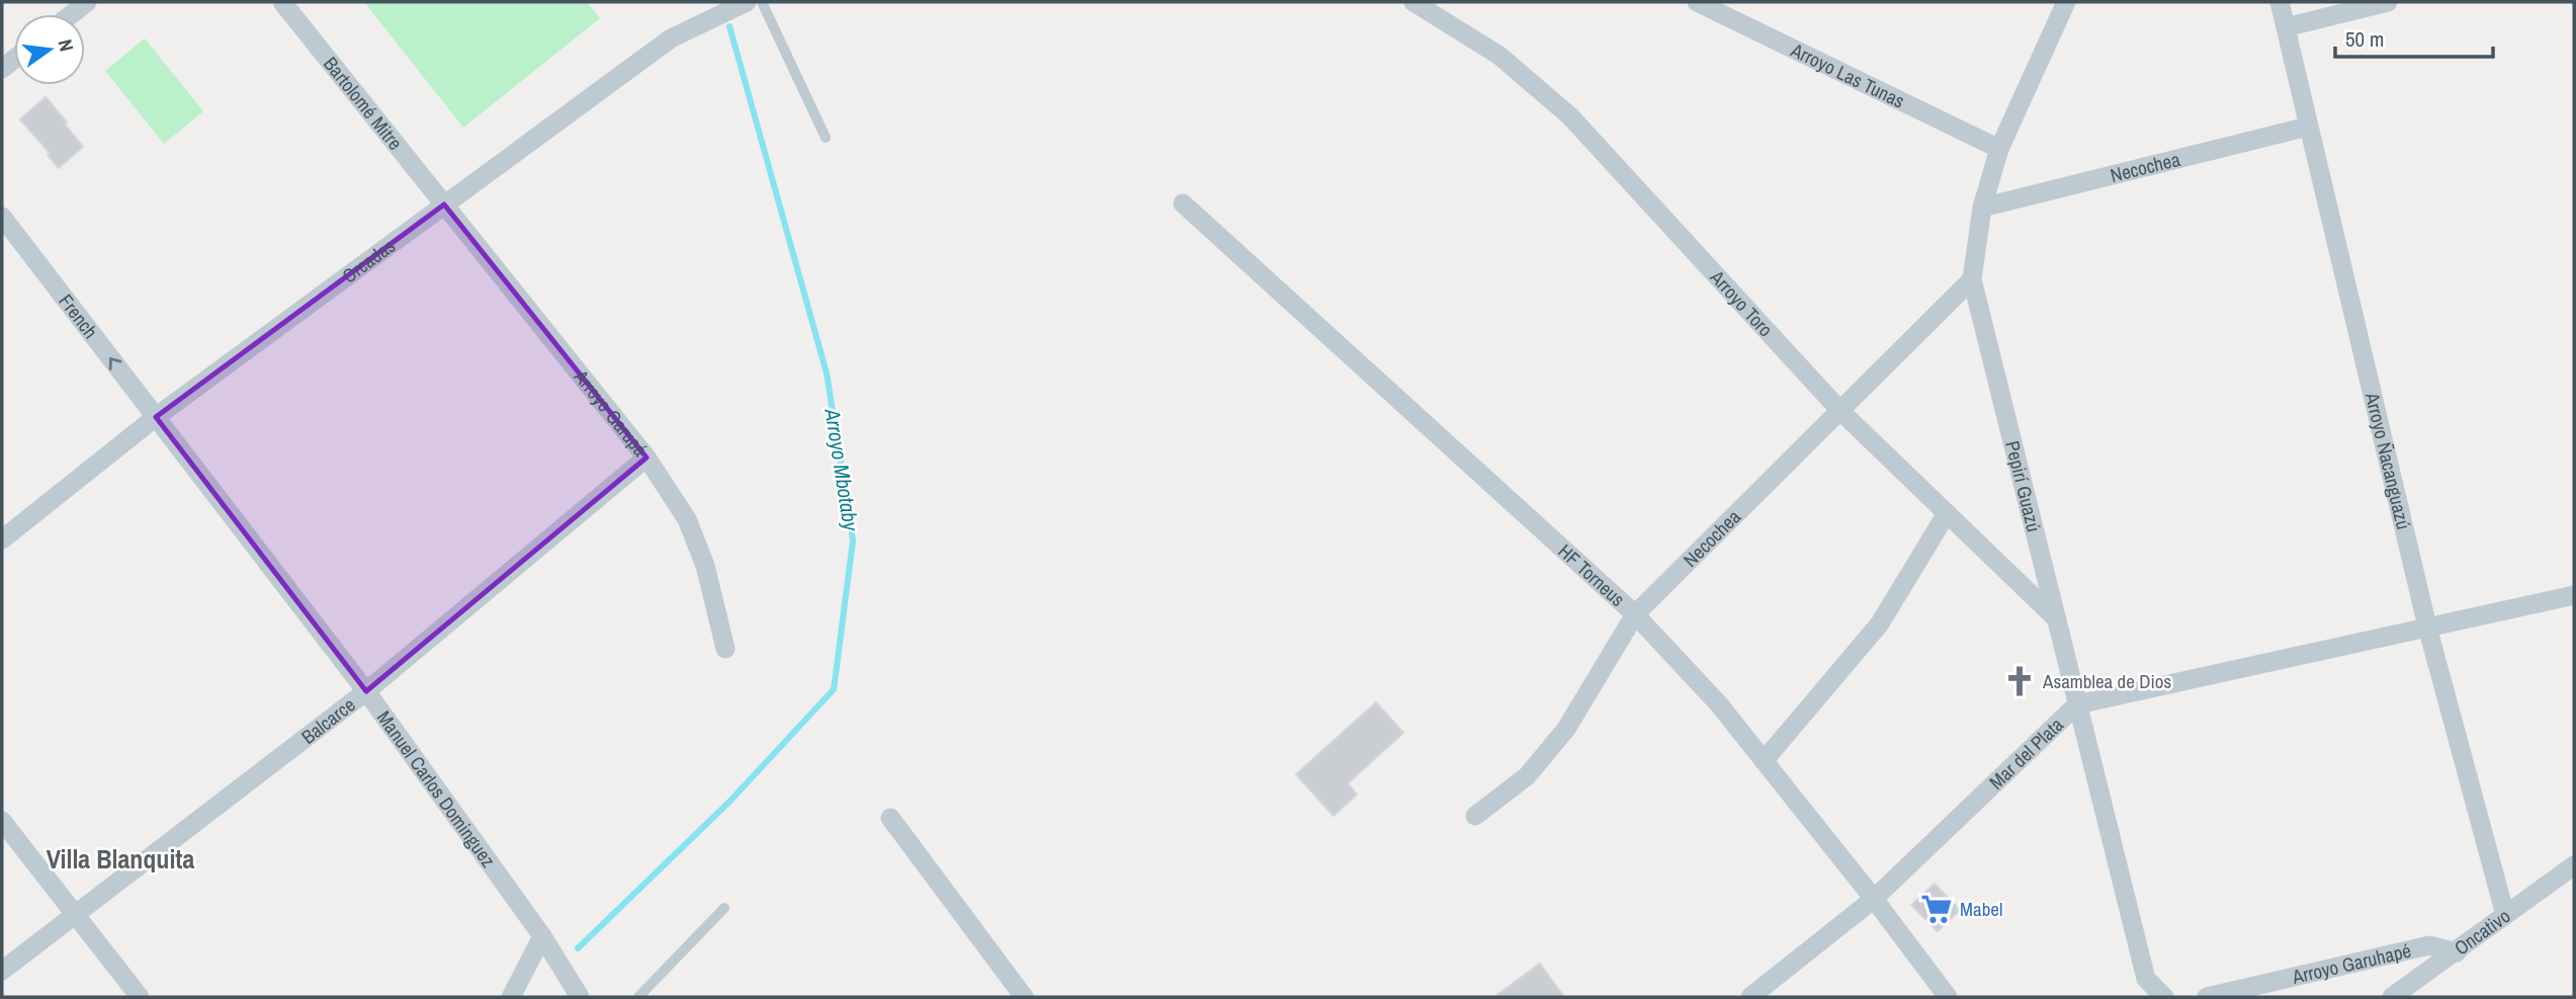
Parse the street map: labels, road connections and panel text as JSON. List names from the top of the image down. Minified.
{"streets":{"street":["Arroyo Las Tunas","Bartolomé Mitre","Necochea","Orcadas","Arroyo Toro","French","Arroyo Garupá","Arroyo Ñacanguazú","Pepirí Guazú","HF Torneus","Balcarce","Mar del Plata","Manuel Carlos Dominguez","Oncativo","Arroyo Garuhapé"]},"crossings":[["Arroyo Las Tunas","Pepirí Guazú"],["Bartolomé Mitre","Orcadas"],["Bartolomé Mitre","Arroyo Garupá"],["Necochea","Arroyo Toro"],["Necochea","Arroyo Ñacanguazú"],["Necochea","Pepirí Guazú"],["Necochea","HF Torneus"],["Orcadas","French"],["Orcadas","Arroyo Garupá"],["Orcadas","Manuel Carlos Dominguez"],["Arroyo Toro","Pepirí Guazú"],["French","Manuel Carlos Dominguez"],["Arroyo Garupá","Balcarce"],["Arroyo Ñacanguazú","Mar del Plata"],["Arroyo Ñacanguazú","Oncativo"],["Pepirí Guazú","Mar del Plata"],["HF Torneus","Mar del Plata"],["Balcarce","Manuel Carlos Dominguez"],["Oncativo","Arroyo Garuhapé"]],"one_way":["French"],"districts":["Villa Blanquita"],"water":["Arroyo Mbotaby"],"places":{"church":["Asamblea de Dios"],"supermarket":["Mabel"]},"scale_bar":"50 m","north":"right"}
